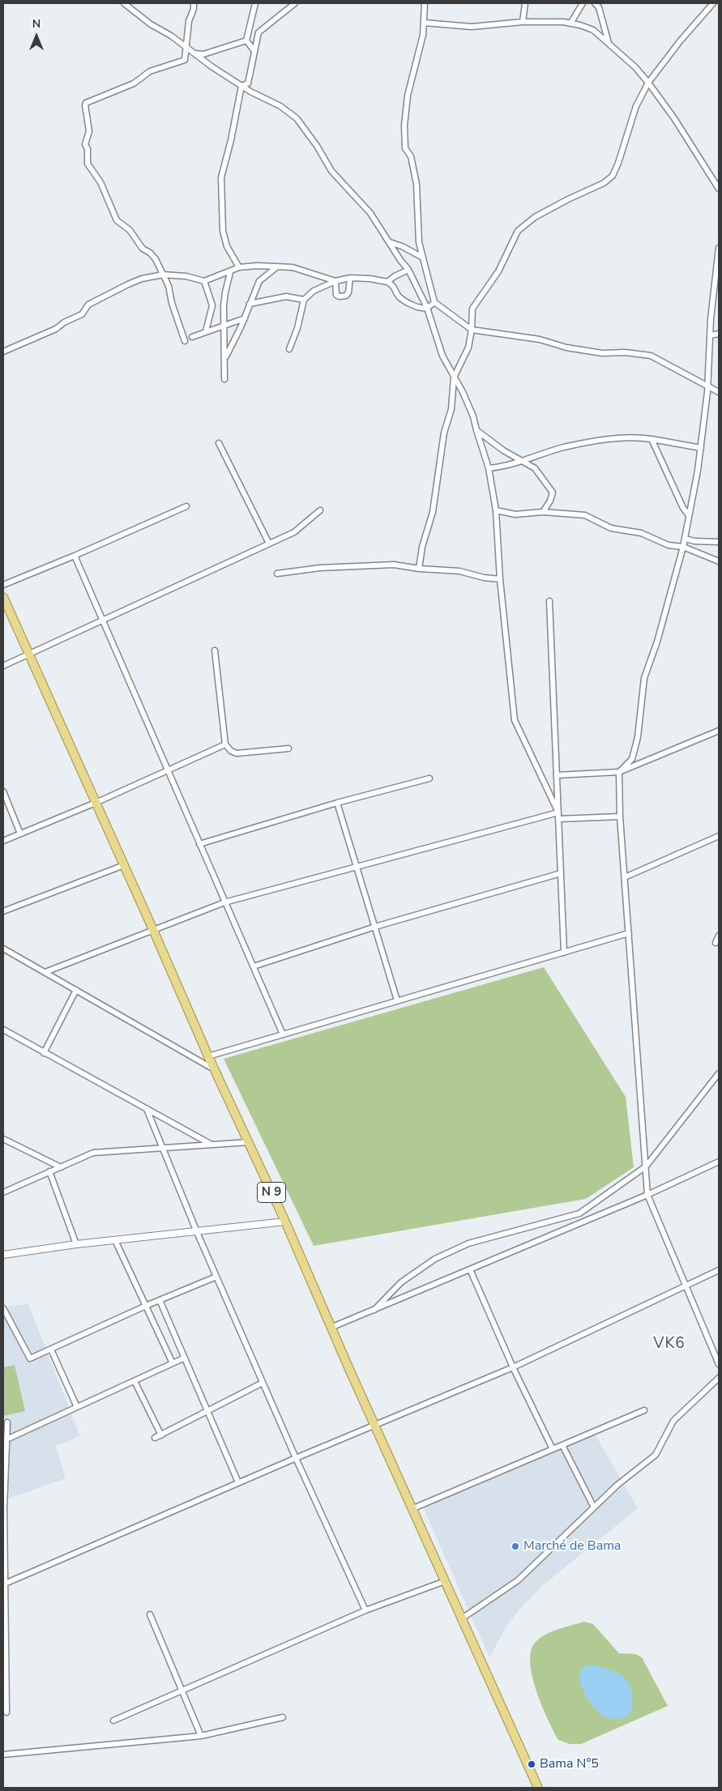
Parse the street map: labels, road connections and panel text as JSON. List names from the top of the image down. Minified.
{"streets":{"main road":["N 9"]},"districts":["VK6"],"places":["Marché de Bama","Bama N°5"],"north":"top"}
